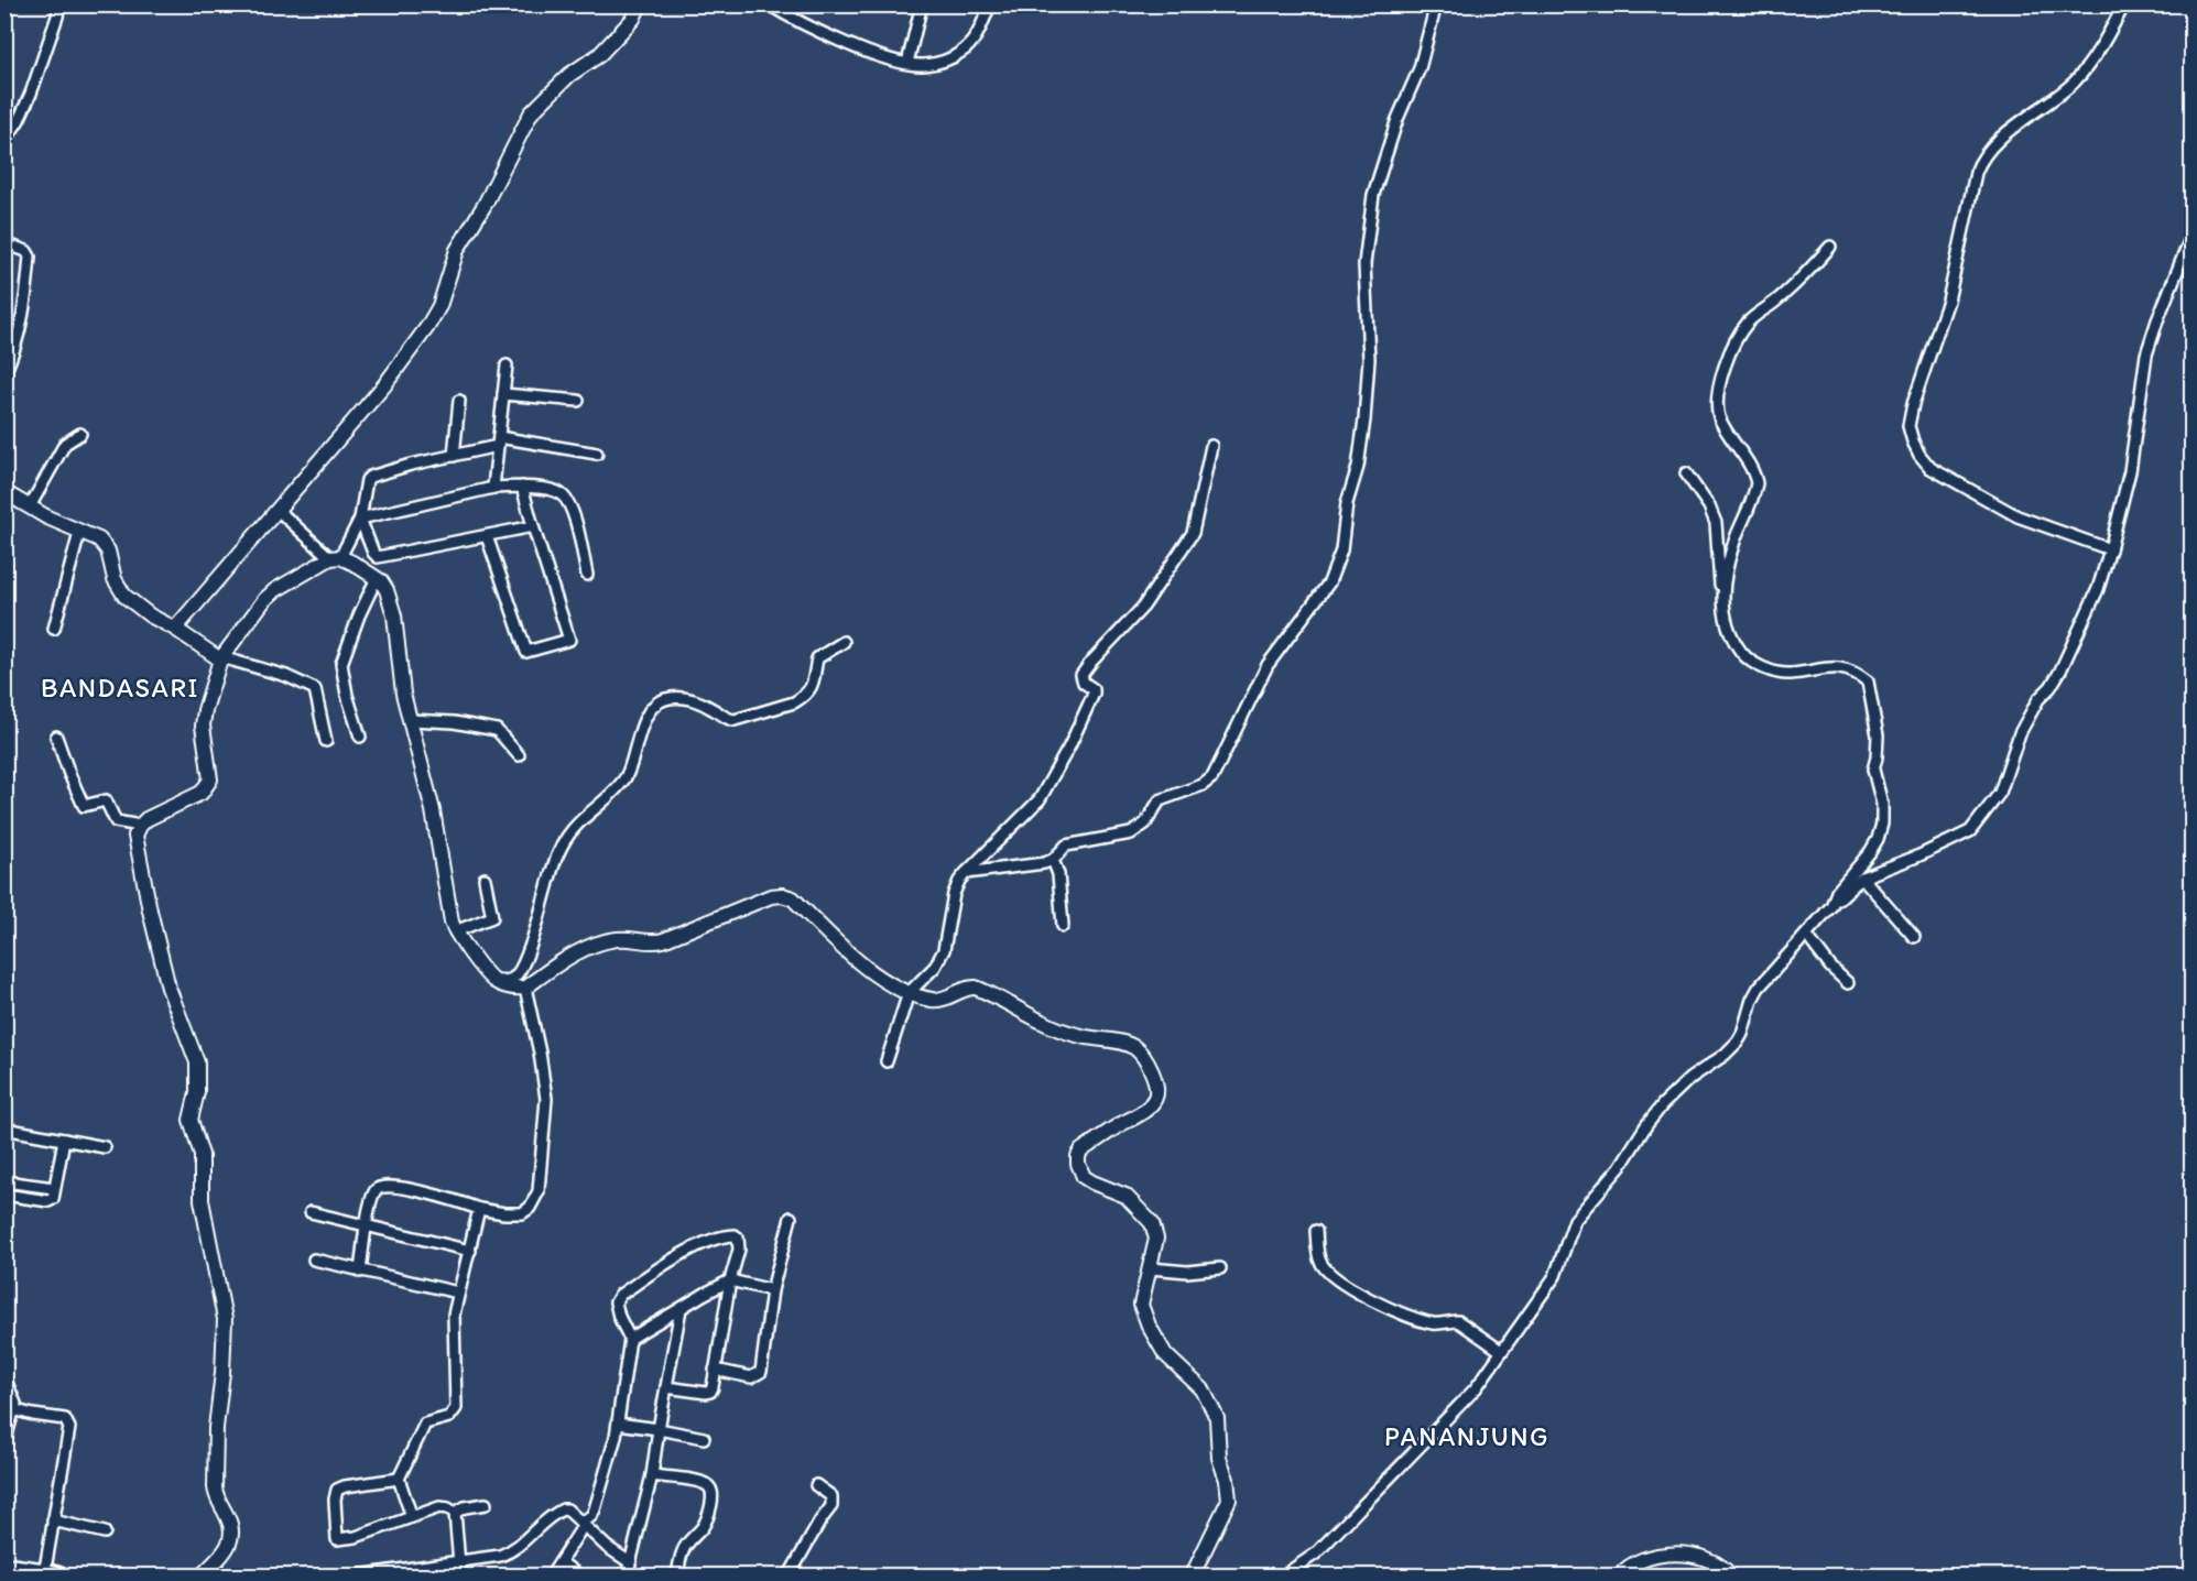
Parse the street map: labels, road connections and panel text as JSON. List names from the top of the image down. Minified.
{"districts":["BANDASARI","PANANJUNG"]}
